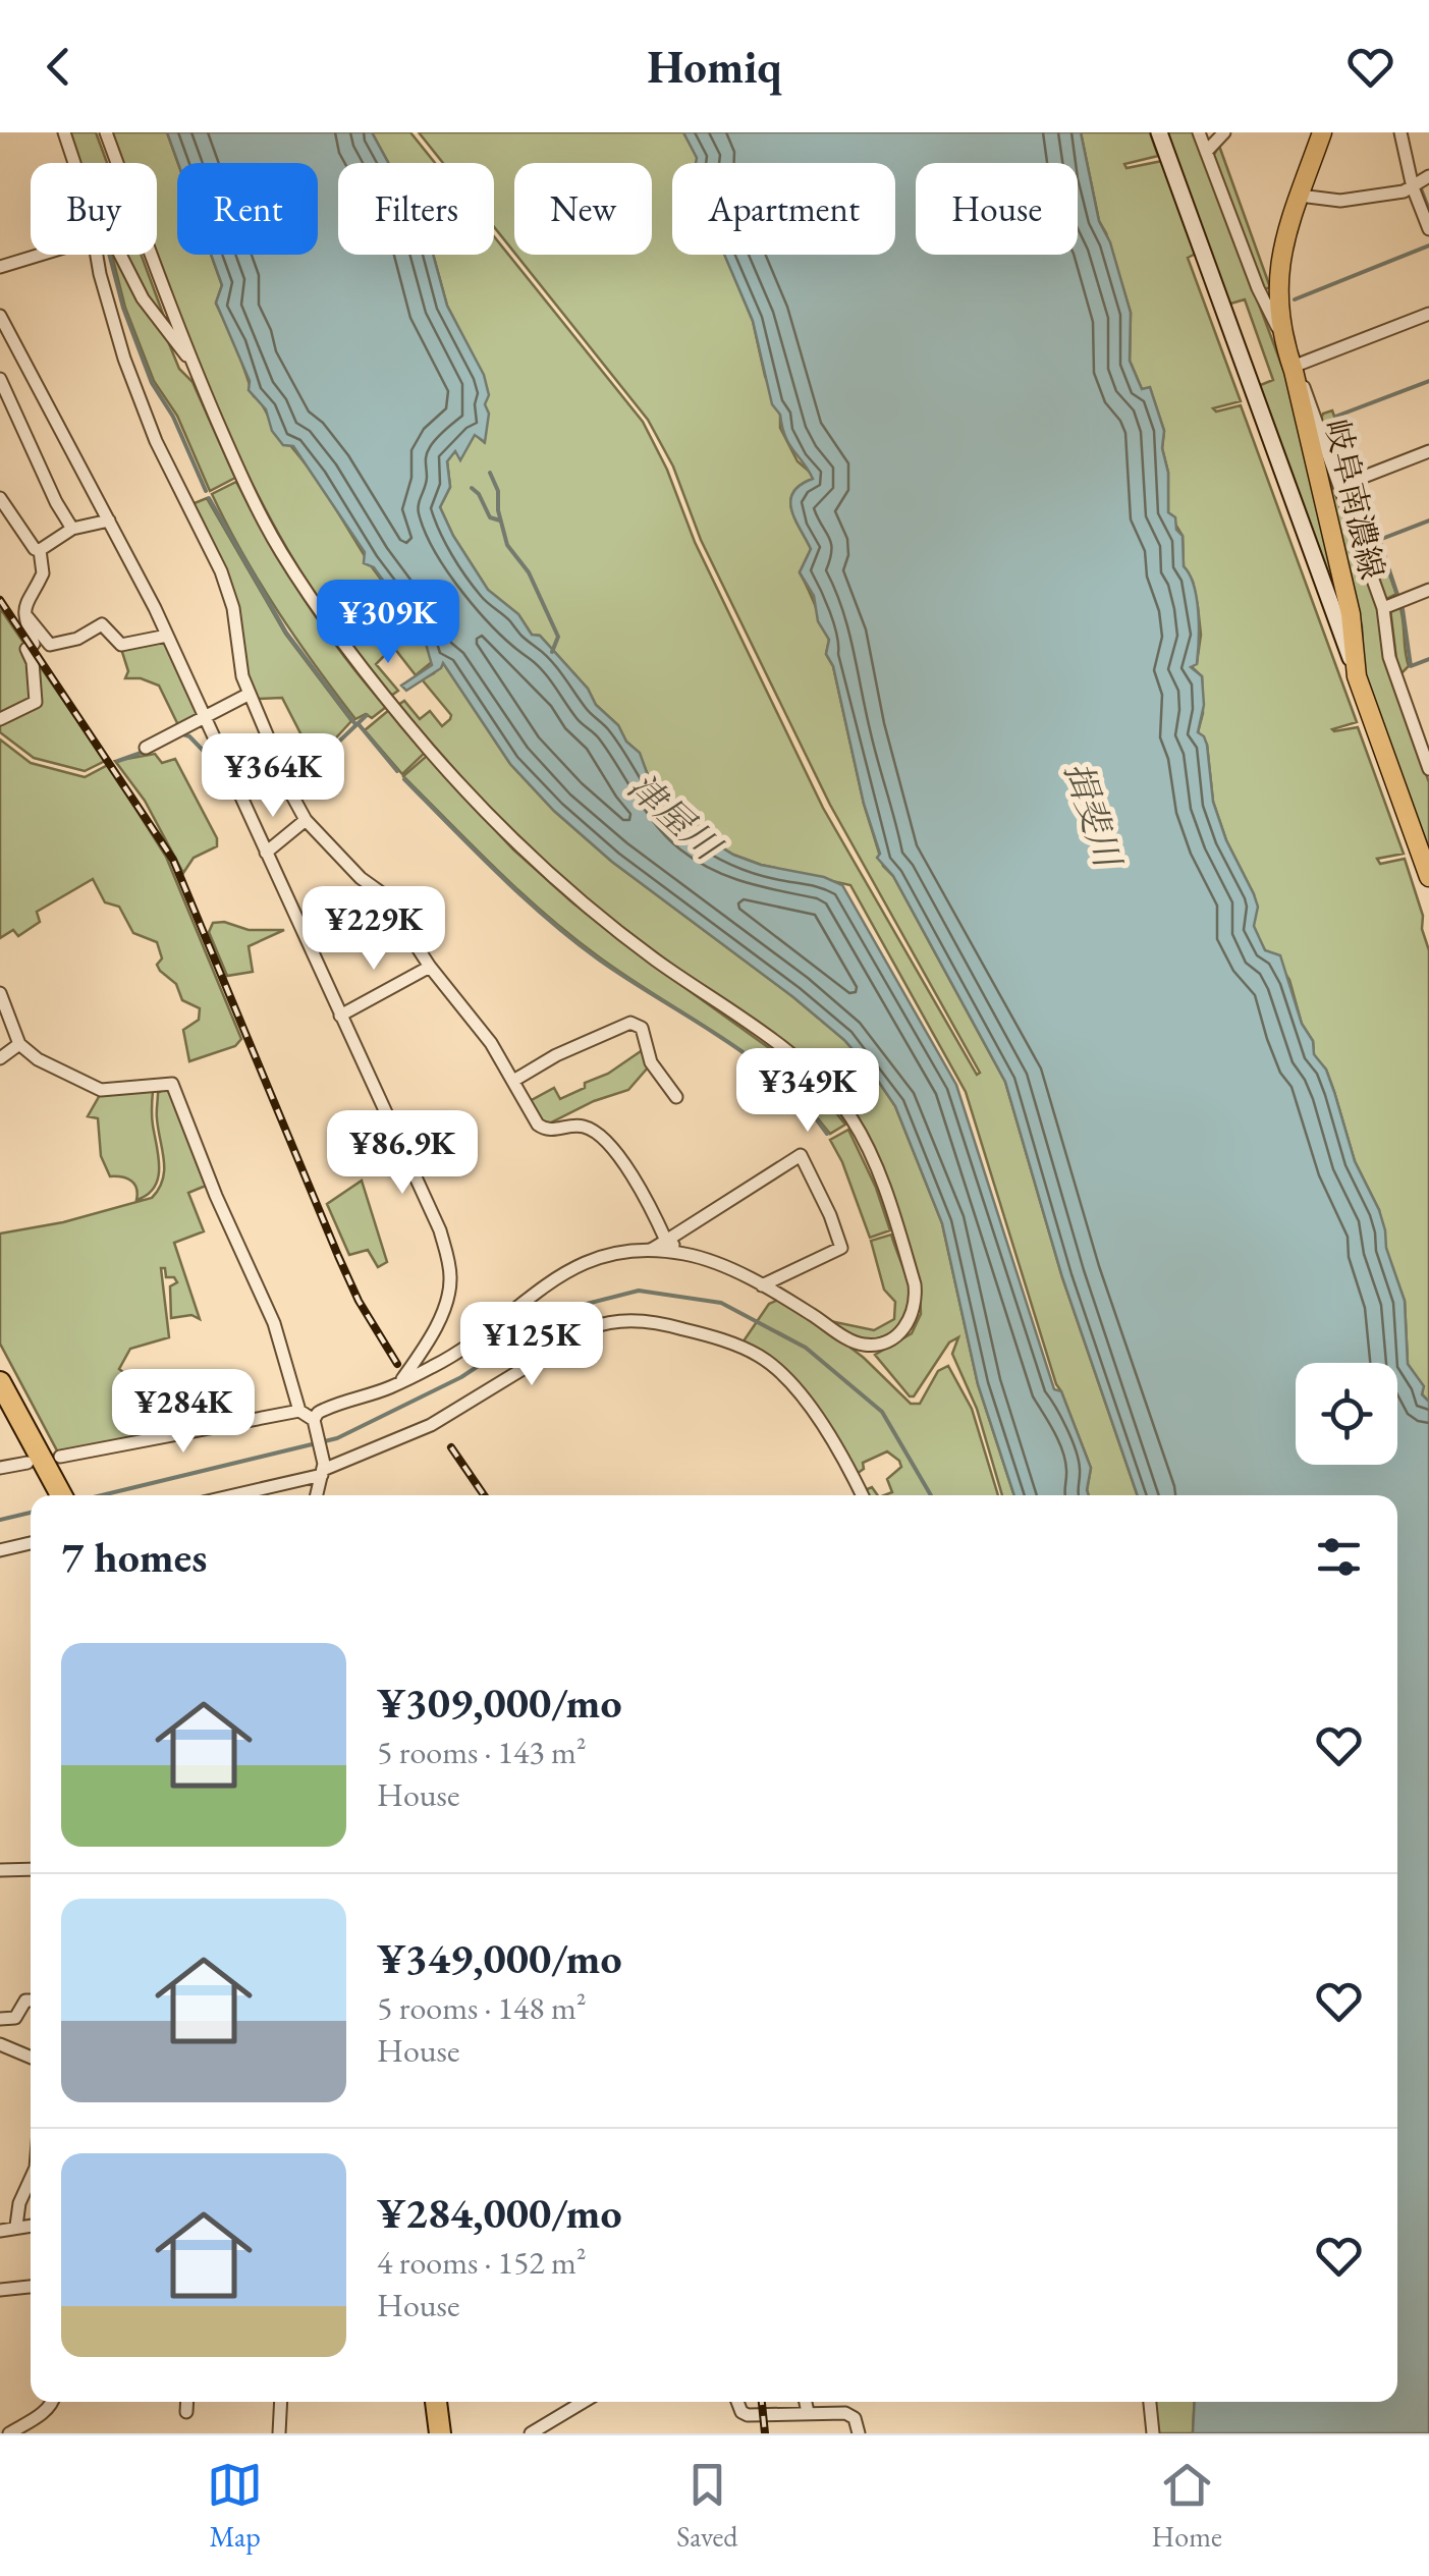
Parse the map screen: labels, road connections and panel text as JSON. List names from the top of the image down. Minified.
{"streets":{"main road":["岐阜南濃線"]},"water":["揖斐川","津屋川"],"page":{"header":"Homiq","chip":["Buy","Rent","Filters","New","Apartment","House"],"price":["¥309K","¥364K","¥229K","¥349K","¥86.9K","¥125K","¥284K"],"heading":"7 homes","list":[{"name":"¥309,000/mo","note":"5 rooms · 143 m² · House"},{"name":"¥349,000/mo","note":"5 rooms · 148 m² · House"},{"name":"¥284,000/mo","note":"4 rooms · 152 m² · House"}],"tabs":["Map","Saved","Home"]}}
